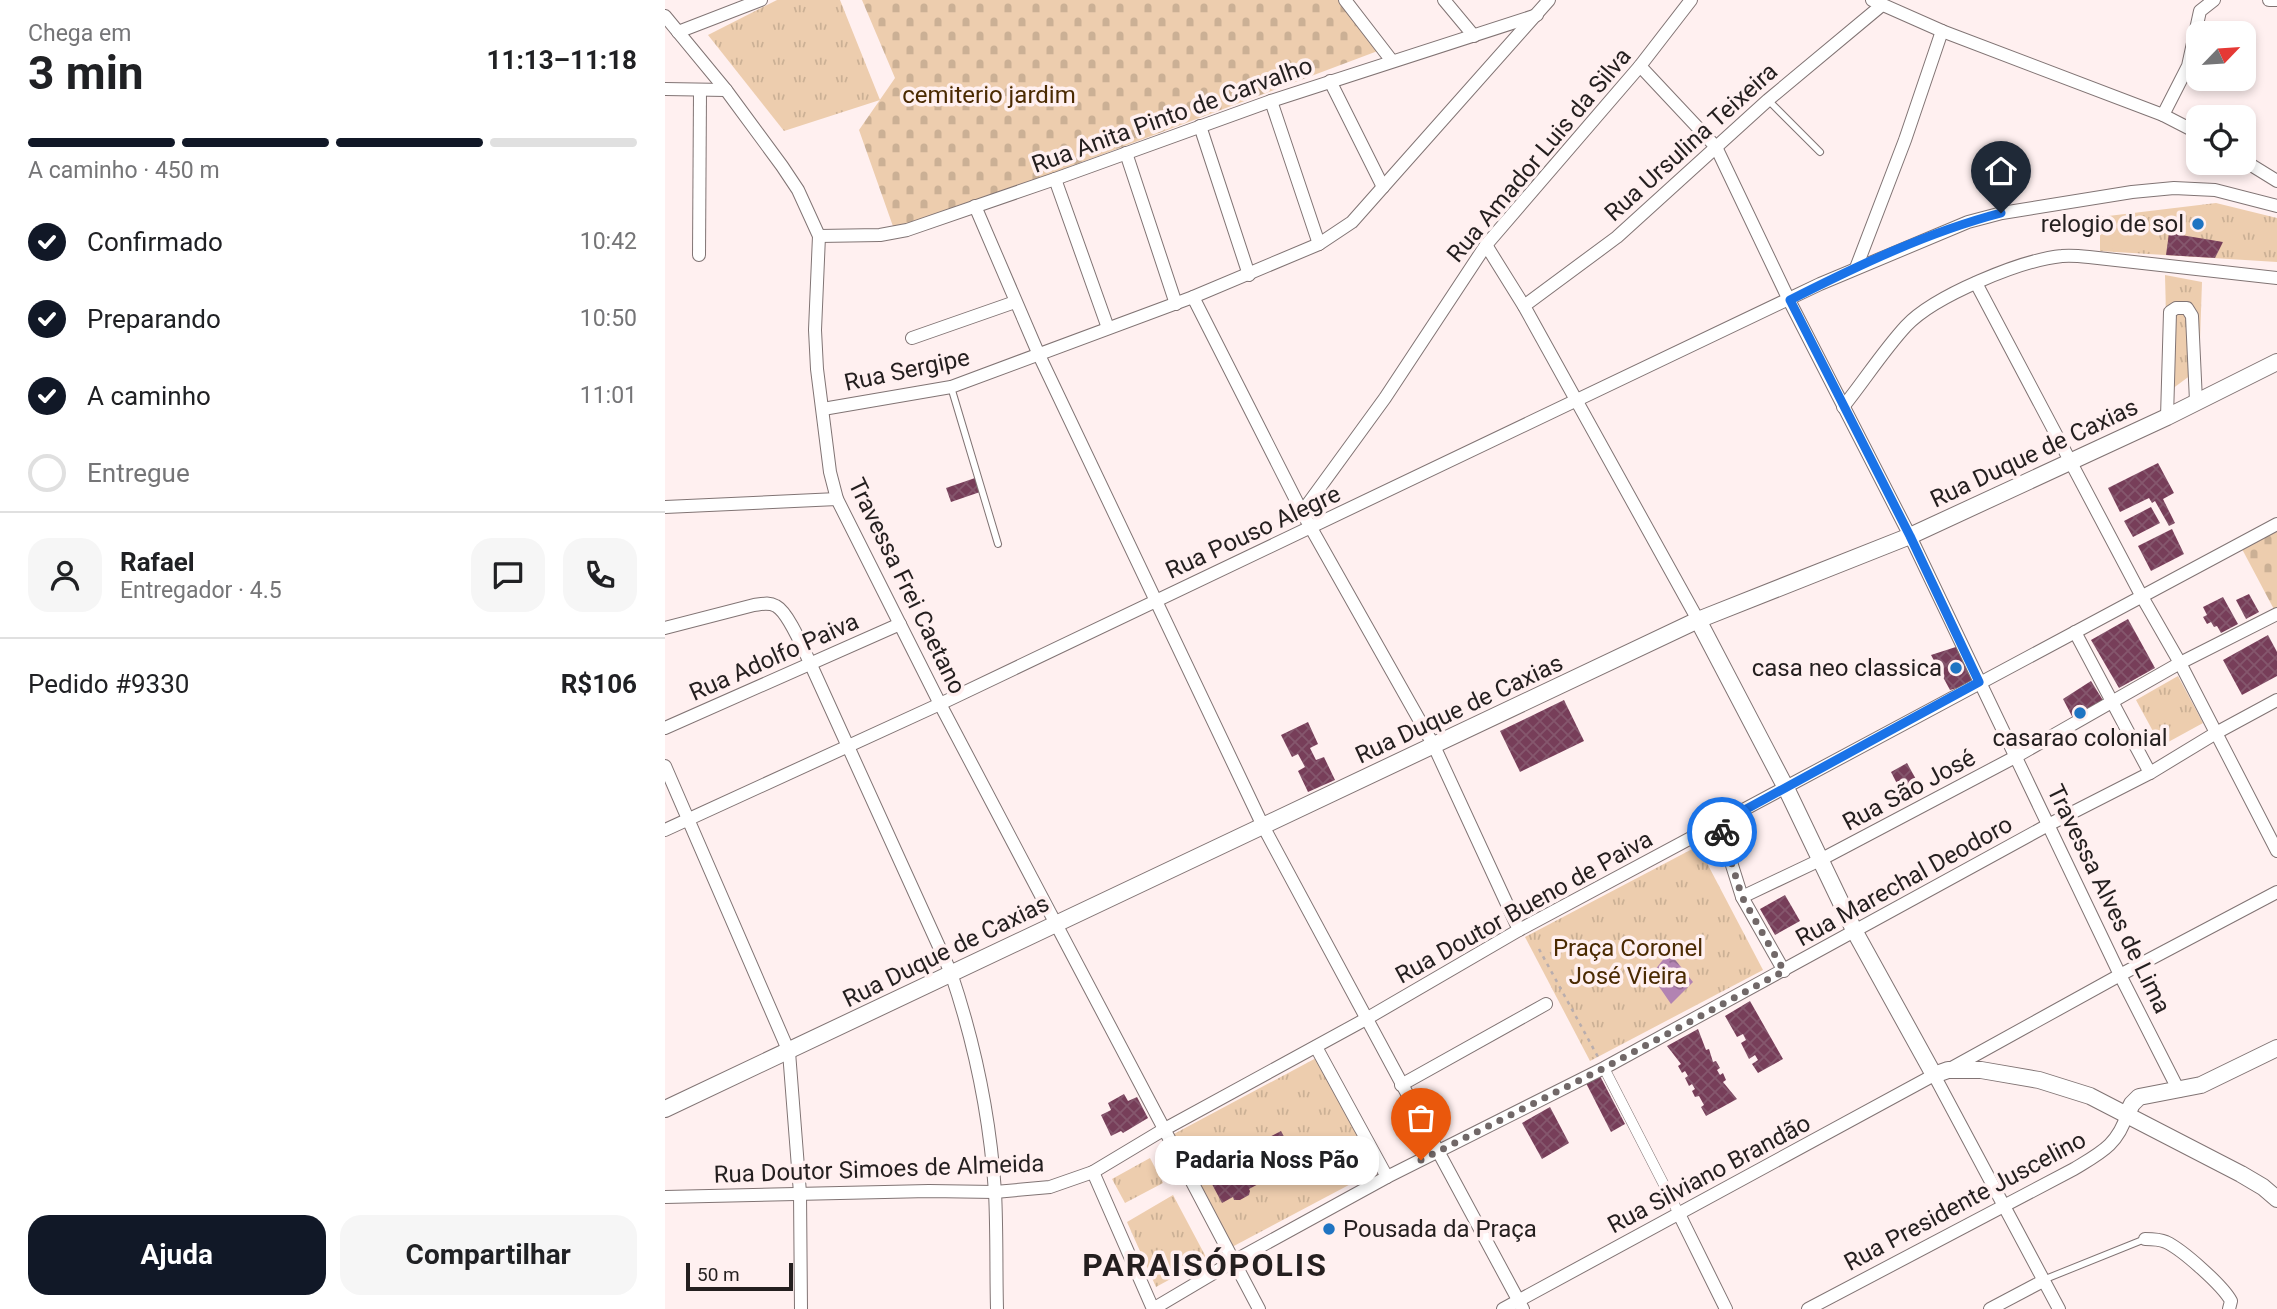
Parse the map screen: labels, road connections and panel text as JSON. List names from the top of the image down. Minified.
{"streets":{"street":["Rua Anita Pinto de Carvalho","Rua Ursulina Teixeira","Rua Amador Luis da Silva","Rua Sergipe","Rua Duque de Caxias","Rua Pouso Alegre","Travessa Frei Caetano","Rua Adolfo Paiva","Rua São José","Rua Marechal Deodoro","Travessa Alves de Lima","Rua Doutor Bueno de Paiva","Rua Doutor Simoes de Almeida","Rua Silviano Brandão","Rua Presidente Juscelino"]},"crossings":[["Rua Anita Pinto de Carvalho","Rua Sergipe"],["Rua Anita Pinto de Carvalho","Travessa Frei Caetano"],["Rua Ursulina Teixeira","Travessa Alves de Lima"],["Rua Amador Luis da Silva","Travessa Alves de Lima"],["Rua Sergipe","Travessa Frei Caetano"],["Rua Duque de Caxias","Travessa Frei Caetano"],["Rua Duque de Caxias","Travessa Alves de Lima"],["Rua Pouso Alegre","Travessa Frei Caetano"],["Rua Pouso Alegre","Travessa Alves de Lima"],["Travessa Frei Caetano","Rua Adolfo Paiva"],["Travessa Frei Caetano","Rua Marechal Deodoro"],["Travessa Frei Caetano","Rua Doutor Bueno de Paiva"],["Travessa Frei Caetano","Rua Doutor Simoes de Almeida"],["Rua São José","Travessa Alves de Lima"],["Rua Marechal Deodoro","Travessa Alves de Lima"],["Travessa Alves de Lima","Rua Doutor Bueno de Paiva"],["Travessa Alves de Lima","Rua Silviano Brandão"],["Rua Doutor Bueno de Paiva","Rua Doutor Simoes de Almeida"]],"districts":["PARAISÓPOLIS"],"parks":["cemiterio jardim","Praça Coronel José Vieira"],"places":["relogio de sol","casa neo classica","casarao colonial","Padaria Noss Pão","Pousada da Praça"],"scale_bar":"50 m","north":"top right","page":{"heading":["3 min","Chega em","11:13–11:18"],"panel":["Rafael","Entregador · 4.5","Pedido #9330","R$106"],"bar":"A caminho · 450 m","list":[["Confirmado","10:42"],["Preparando","10:50"],["A caminho","11:01"],"Entregue"],"bubble":"Padaria Noss Pão","buttons":["Ajuda","Compartilhar"],"scale":"50 m"}}
